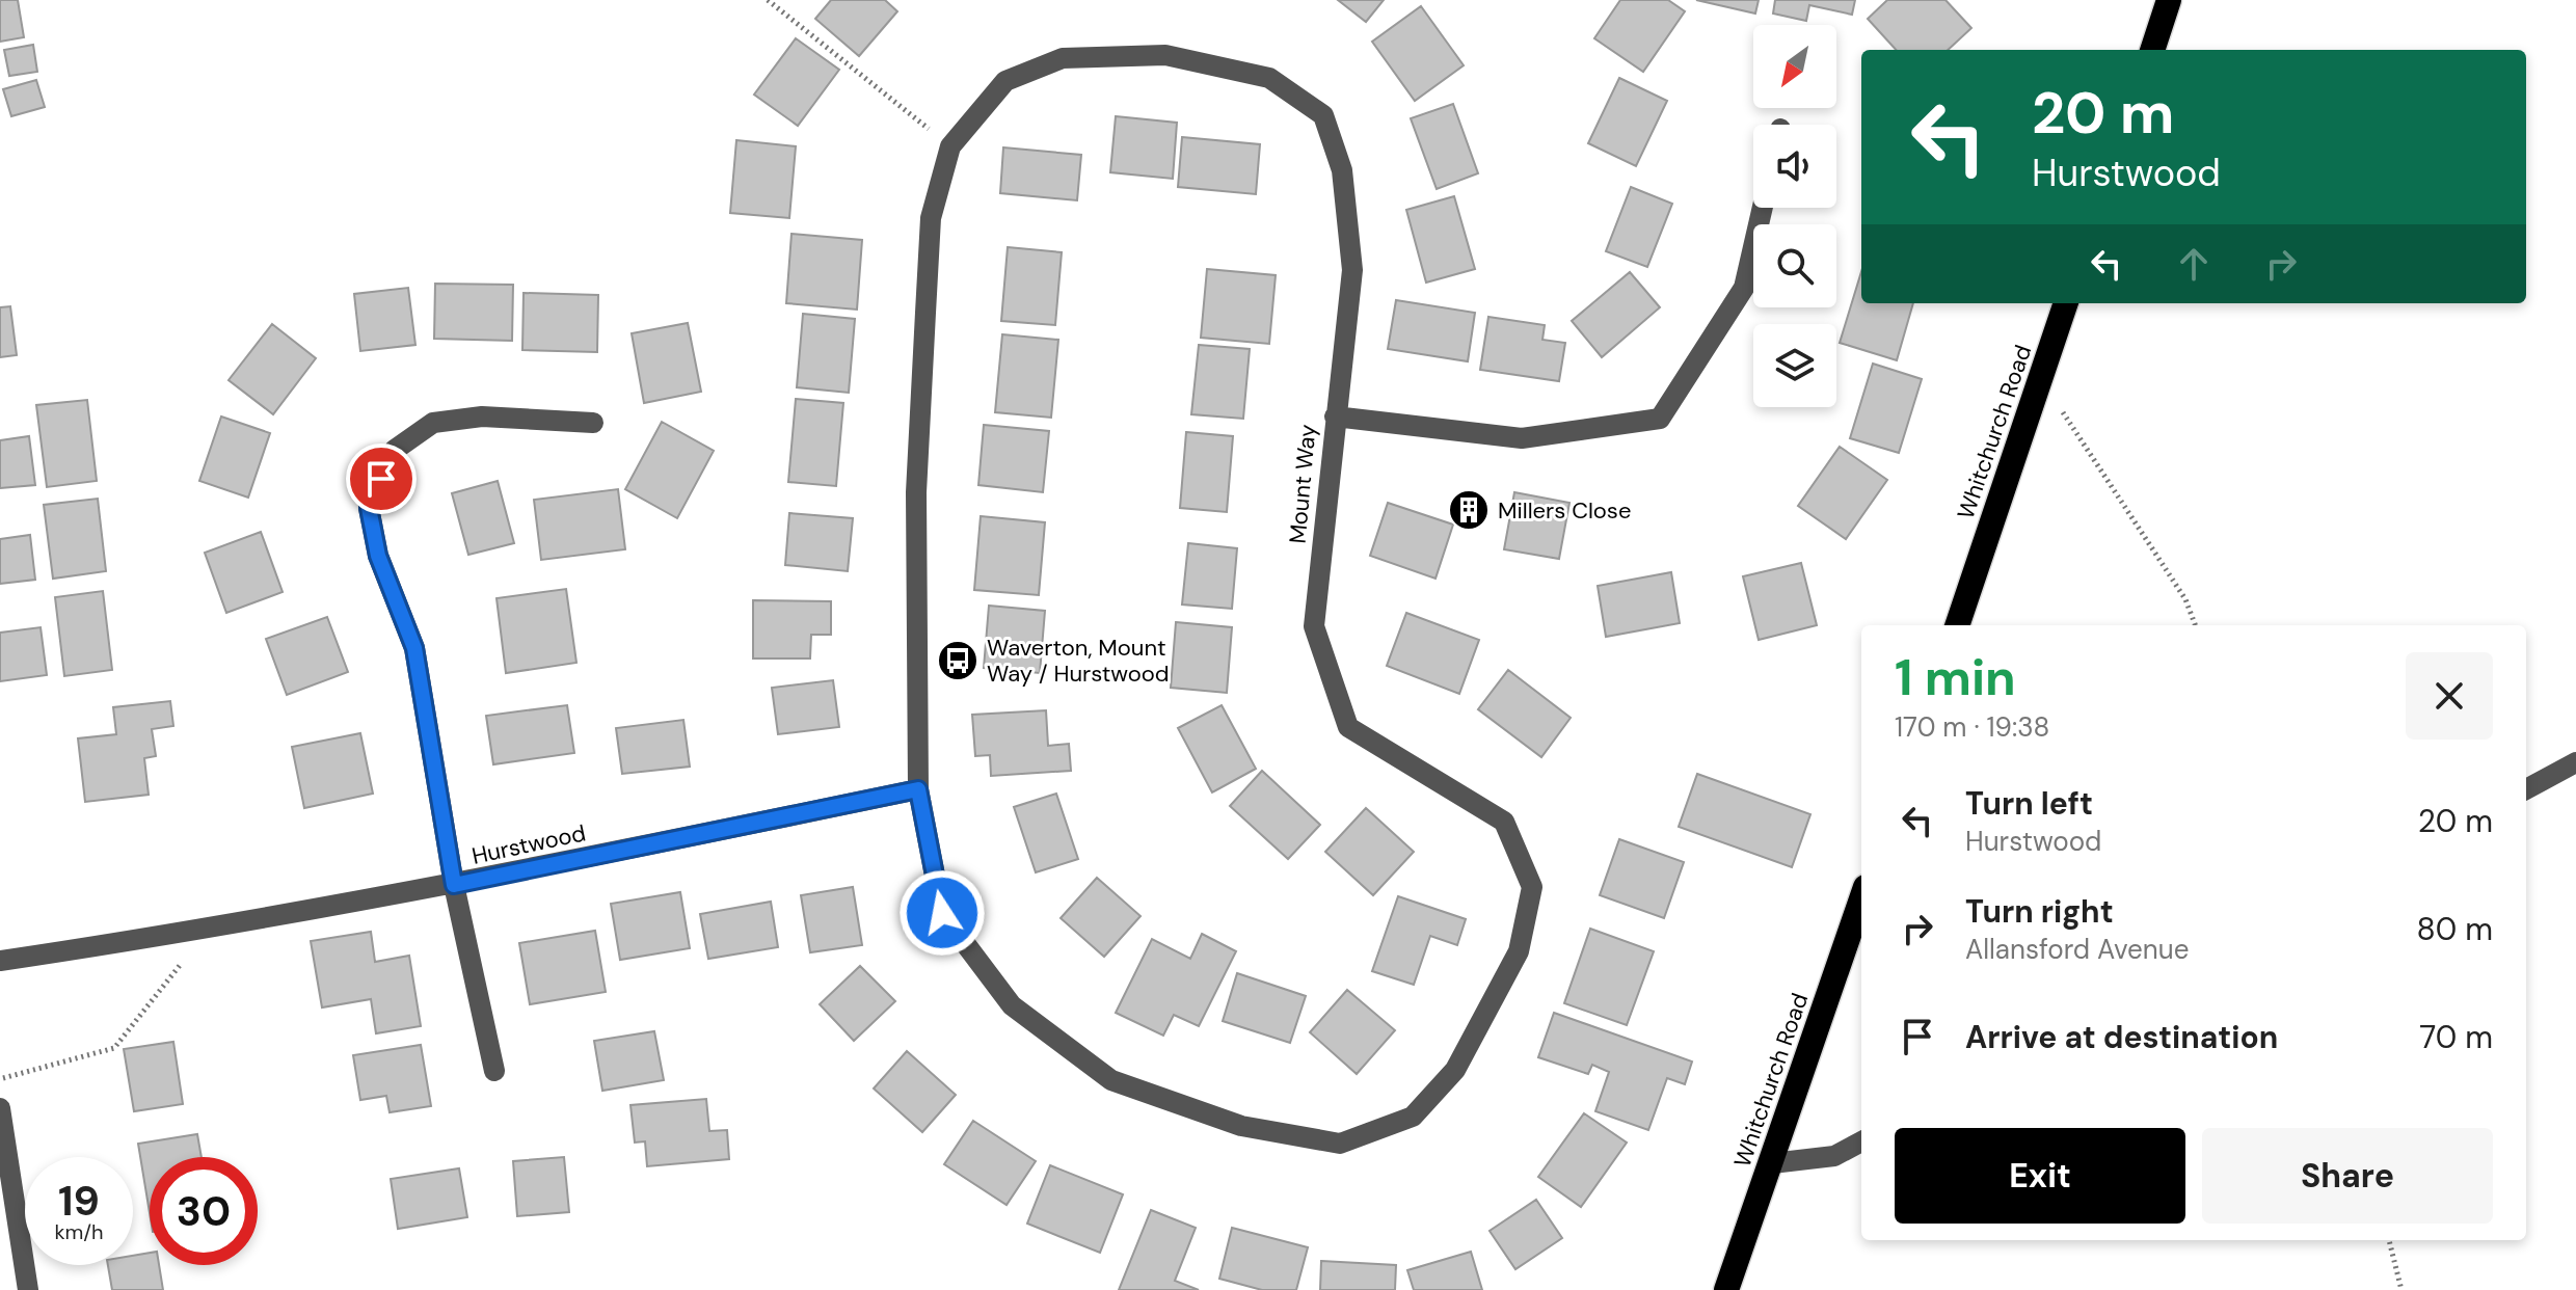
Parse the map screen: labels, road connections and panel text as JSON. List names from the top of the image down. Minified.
{"streets":{"highway":["Whitchurch Road"],"street":["Mount Way","Hurstwood"]},"crossings":[["Mount Way","Hurstwood"]],"places":{"building":["Millers Close"],"bus stop":["Waverton, Mount Way / Hurstwood"]},"north":"bottom left","page":{"turn":["20 m","Hurstwood"],"heading":["1 min","170 m · 19:38"],"list":[{"name":"Turn left","note":"Hurstwood","value":"20 m"},{"name":"Turn right","note":"Allansford Avenue","value":"80 m"},{"name":"Arrive at destination","value":"70 m"}],"buttons":["Exit","Share"],"speed":"19 km/h","limit":"30"}}
